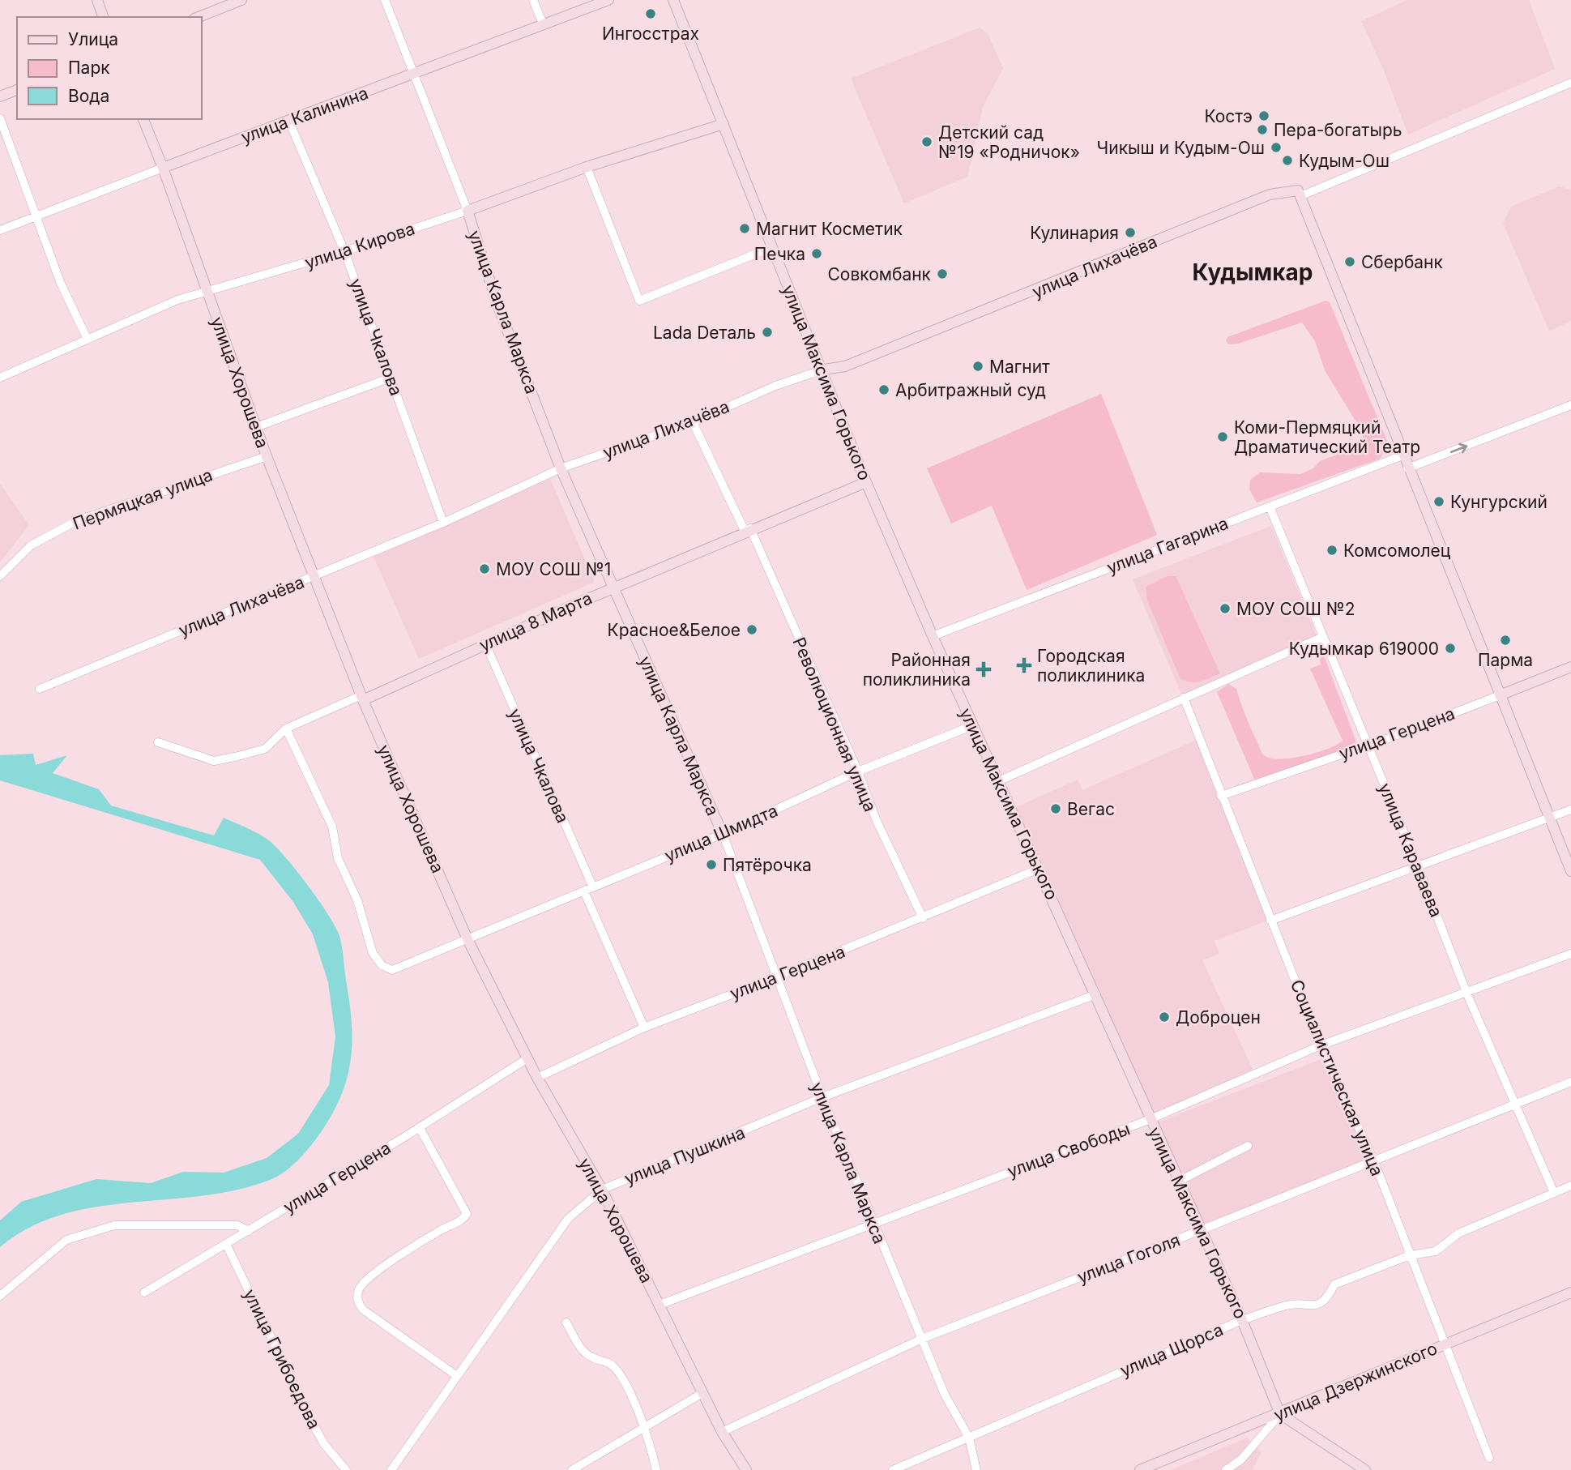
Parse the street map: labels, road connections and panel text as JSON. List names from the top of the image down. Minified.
{"streets":{"street":["улица Калинина","улица Кирова","улица Лихачёва","улица Карла Маркса","улица Чкалова","улица Хорошева","улица Максима Горького","Пермяцкая улица","улица Гагарина","улица 8 Марта","Революционная улица","улица Герцена","улица Шмидта","улица Караваева","Социалистическая улица","улица Свободы","улица Пушкина","улица Гоголя","улица Щорса","улица Грибоедова","улица Дзержинского"]},"crossings":[["улица Калинина","улица Карла Маркса"],["улица Калинина","улица Чкалова"],["улица Калинина","улица Хорошева"],["улица Кирова","улица Карла Маркса"],["улица Кирова","улица Чкалова"],["улица Кирова","улица Хорошева"],["улица Кирова","улица Максима Горького"],["улица Лихачёва","улица Карла Маркса"],["улица Лихачёва","улица Чкалова"],["улица Лихачёва","улица Хорошева"],["улица Лихачёва","улица Максима Горького"],["улица Лихачёва","Революционная улица"],["улица Карла Маркса","улица 8 Марта"],["улица Карла Маркса","улица Герцена"],["улица Карла Маркса","улица Шмидта"],["улица Карла Маркса","улица Свободы"],["улица Карла Маркса","улица Пушкина"],["улица Карла Маркса","улица Гоголя"],["улица Карла Маркса","улица Щорса"],["улица Чкалова","улица 8 Марта"],["улица Чкалова","улица Шмидта"],["улица Хорошева","Пермяцкая улица"],["улица Хорошева","улица 8 Марта"],["улица Хорошева","улица Герцена"],["улица Хорошева","улица Шмидта"],["улица Хорошева","улица Свободы"],["улица Хорошева","улица Пушкина"],["улица Хорошева","улица Гоголя"],["улица Максима Горького","улица Гагарина"],["улица Максима Горького","улица 8 Марта"],["улица Максима Горького","улица Герцена"],["улица Максима Горького","улица Шмидта"],["улица Максима Горького","улица Свободы"],["улица Максима Горького","улица Пушкина"],["улица Максима Горького","улица Гоголя"],["улица Максима Горького","улица Щорса"],["улица Максима Горького","улица Дзержинского"],["улица Гагарина","улица Караваева"],["улица 8 Марта","Революционная улица"],["Революционная улица","улица Герцена"],["Революционная улица","улица Шмидта"],["улица Герцена","улица Караваева"],["улица Герцена","Социалистическая улица"],["улица Герцена","улица Грибоедова"],["улица Караваева","улица Свободы"],["улица Караваева","улица Гоголя"],["улица Караваева","улица Щорса"],["Социалистическая улица","улица Свободы"],["Социалистическая улица","улица Гоголя"],["Социалистическая улица","улица Щорса"],["Социалистическая улица","улица Дзержинского"]],"districts":["Кудымкар"],"places":{"other":["Ингосстрах","Костэ","Пера-богатырь","Детский сад №19 «Родничок»","Чикыш и Кудым-Ош","Кудым-Ош","Магнит Косметик","Кулинария","Печка","Сбербанк","Совкомбанк","Lada Dеталь","Магнит","Арбитражный суд","Коми-Пермяцкий Драматический Театр","Кунгурский","Комсомолец","МОУ СОШ №1","МОУ СОШ №2","Красное&Белое","Парма","Кудымкар 619000","Вегас","Пятёрочка","Доброцен"],"health":["Городская поликлиника","Районная поликлиника"]},"legend":["Улица","Парк","Вода"]}
